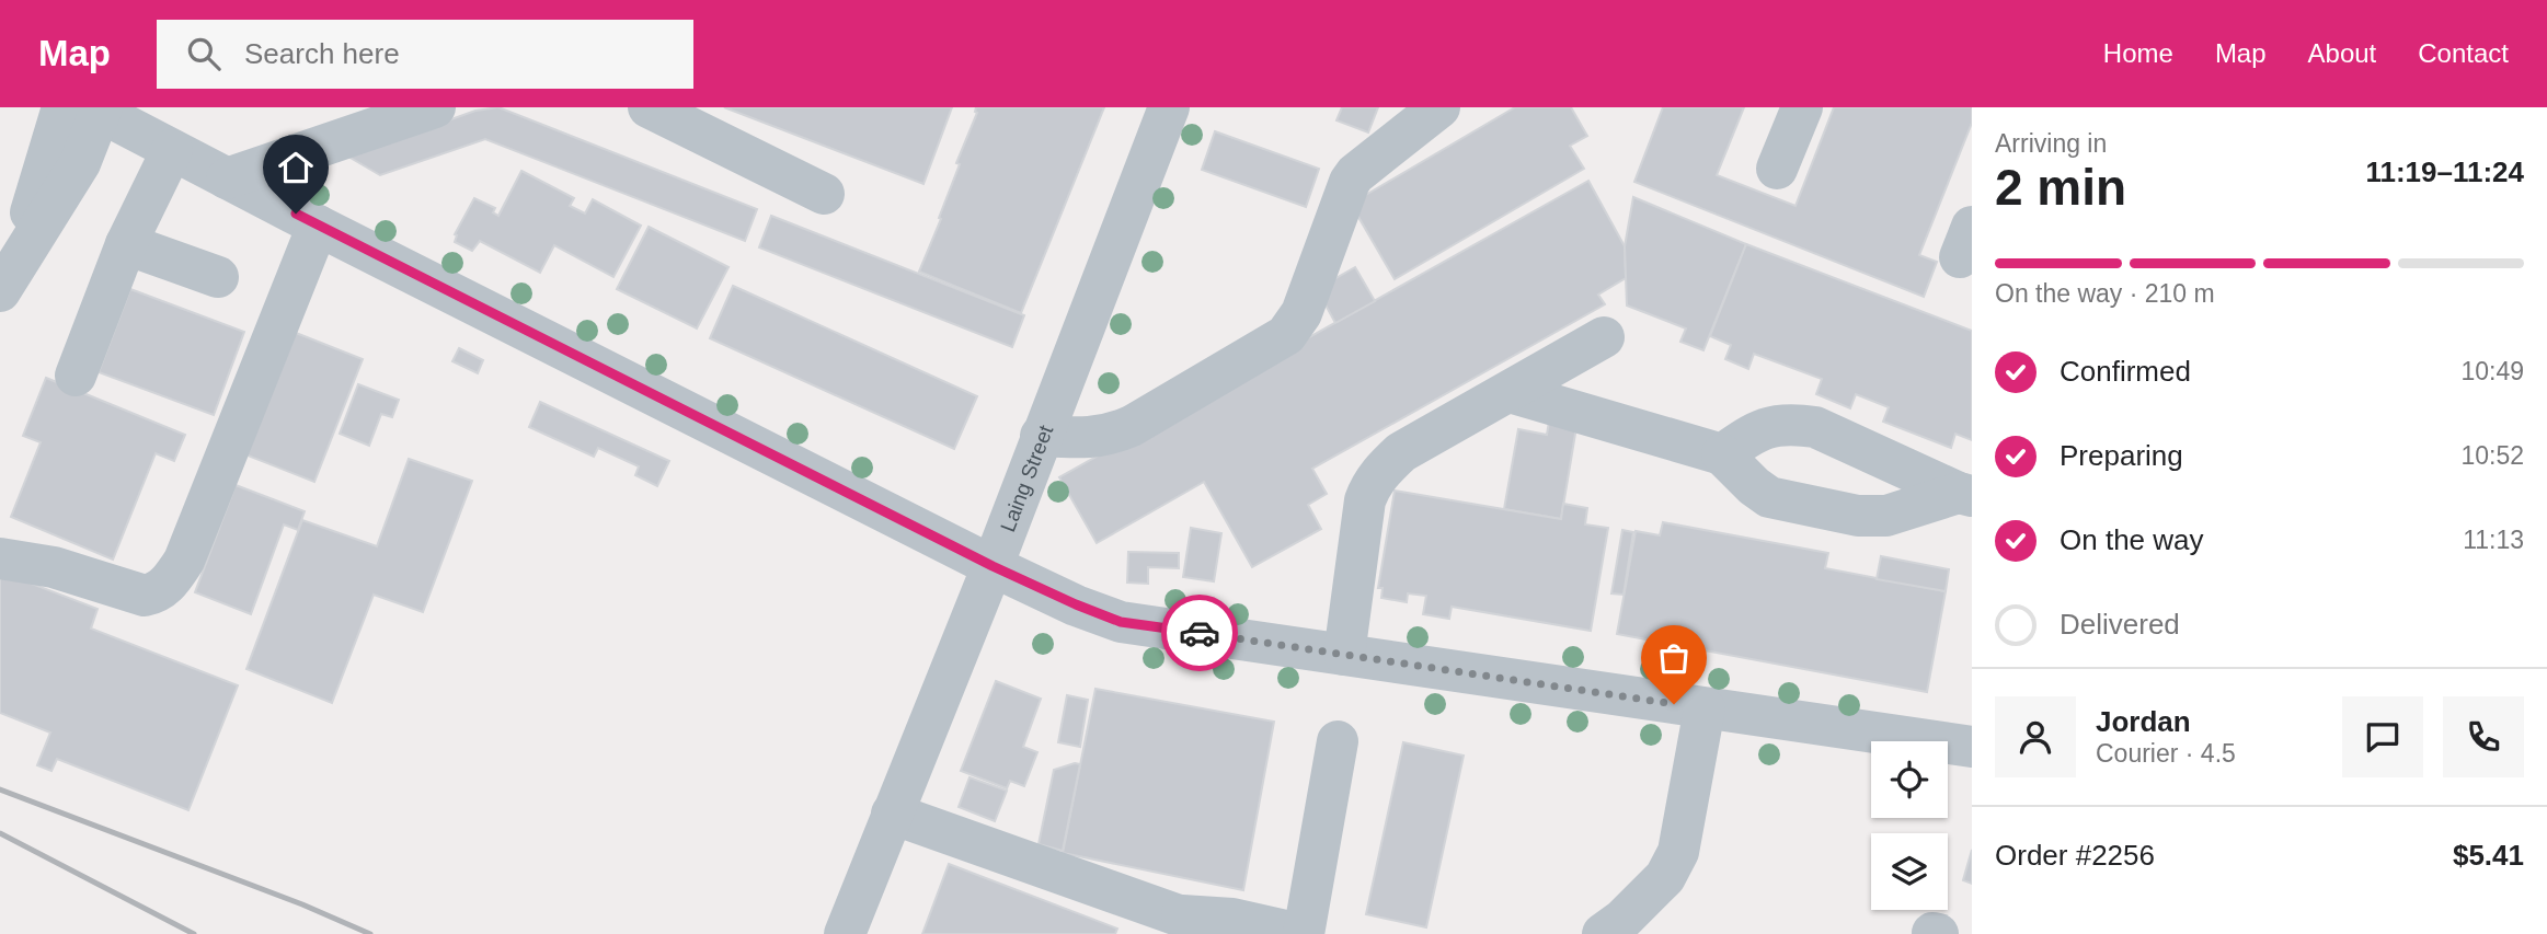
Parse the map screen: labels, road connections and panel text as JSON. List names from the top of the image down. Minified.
{"streets":{"street":["Laing Street"]},"page":{"header":"Map","search":"Search here","nav":["Home","Map","About","Contact"],"heading":["2 min","Arriving in","11:19–11:24"],"panel":["Jordan","Courier · 4.5","Order #2256","$5.41"],"bar":"On the way · 210 m","list":[["Confirmed","10:49"],["Preparing","10:52"],["On the way","11:13"],"Delivered"]}}
